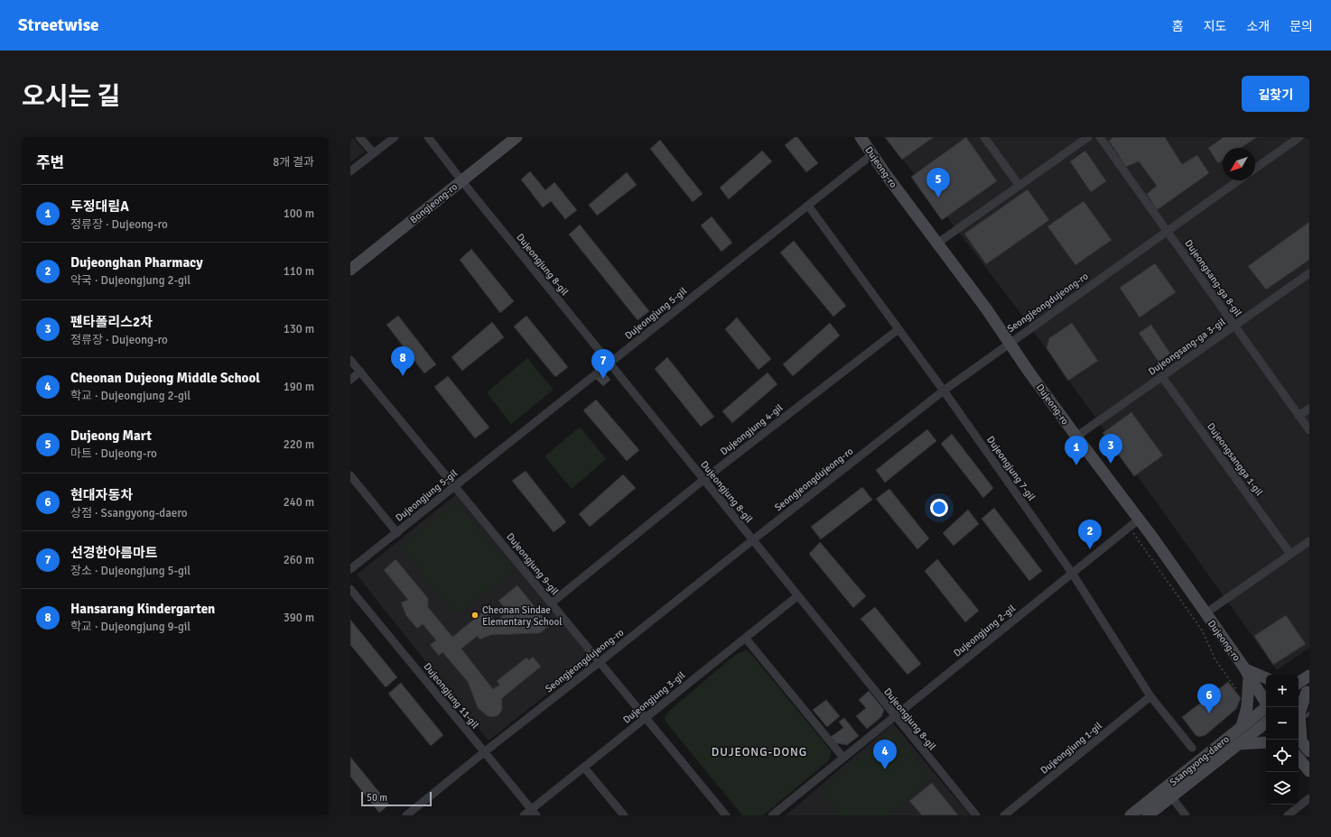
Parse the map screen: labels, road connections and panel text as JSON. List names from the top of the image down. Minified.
{"streets":{"street":["Dujeong-ro","Bongjeong-ro","Dujeongjung 8-gil","Dujeongsang-ga 8-gil","Seongjeongdujeong-ro","Dujeongjung 5-gil","Dujeongsang-ga 3-gil","Dujeongjung 4-gil","Dujeongsangga 1-gil","Dujeongjung 7-gil","Dujeongjung 9-gil","Dujeongjung 2-gil","Dujeongjung 11-gil","Dujeongjung 3-gil","Dujeongjung 1-gil","Ssangyong-daero"]},"crossings":[["Dujeong-ro","Seongjeongdujeong-ro"],["Dujeong-ro","Dujeongjung 5-gil"],["Dujeong-ro","Dujeongsang-ga 3-gil"],["Dujeong-ro","Dujeongjung 2-gil"],["Bongjeong-ro","Dujeongjung 8-gil"],["Dujeongjung 8-gil","Seongjeongdujeong-ro"],["Dujeongjung 8-gil","Dujeongjung 5-gil"],["Dujeongjung 8-gil","Dujeongjung 4-gil"],["Dujeongjung 8-gil","Dujeongjung 2-gil"],["Dujeongjung 8-gil","Dujeongjung 3-gil"],["Dujeongsang-ga 8-gil","Seongjeongdujeong-ro"],["Dujeongsang-ga 8-gil","Dujeongsang-ga 3-gil"],["Seongjeongdujeong-ro","Dujeongjung 7-gil"],["Seongjeongdujeong-ro","Dujeongjung 9-gil"],["Seongjeongdujeong-ro","Dujeongjung 11-gil"],["Dujeongjung 5-gil","Dujeongjung 7-gil"],["Dujeongjung 5-gil","Dujeongjung 9-gil"],["Dujeongsang-ga 3-gil","Dujeongsangga 1-gil"],["Dujeongjung 4-gil","Dujeongjung 7-gil"],["Dujeongjung 4-gil","Dujeongjung 9-gil"],["Dujeongjung 7-gil","Dujeongjung 2-gil"],["Dujeongjung 7-gil","Dujeongjung 1-gil"],["Dujeongjung 9-gil","Dujeongjung 3-gil"],["Dujeongjung 11-gil","Dujeongjung 3-gil"]],"districts":["DUJEONG-DONG"],"places":["Cheonan Sindae Elementary School"],"scale_bar":"50 m","north":"bottom left","page":{"header":"Streetwise","nav":["홈","지도","소개","문의"],"title":"오시는 길","buttons":"길찾기","heading":["주변","8개 결과"],"pins":["5","8","7","3","1","2","6","4"],"list":[{"mark":"1","name":"두정대림A","note":"정류장 · Dujeong-ro","value":"100 m"},{"mark":"2","name":"Dujeonghan Pharmacy","note":"약국 · Dujeongjung 2-gil","value":"110 m"},{"mark":"3","name":"펜타폴리스2차","note":"정류장 · Dujeong-ro","value":"130 m"},{"mark":"4","name":"Cheonan Dujeong Middle School","note":"학교 · Dujeongjung 2-gil","value":"190 m"},{"mark":"5","name":"Dujeong Mart","note":"마트 · Dujeong-ro","value":"220 m"},{"mark":"6","name":"현대자동차","note":"상점 · Ssangyong-daero","value":"240 m"},{"mark":"7","name":"선경한아름마트","note":"장소 · Dujeongjung 5-gil","value":"260 m"},{"mark":"8","name":"Hansarang Kindergarten","note":"학교 · Dujeongjung 9-gil","value":"390 m"}],"map_buttons":["+","−"],"scale":"50 m"}}
